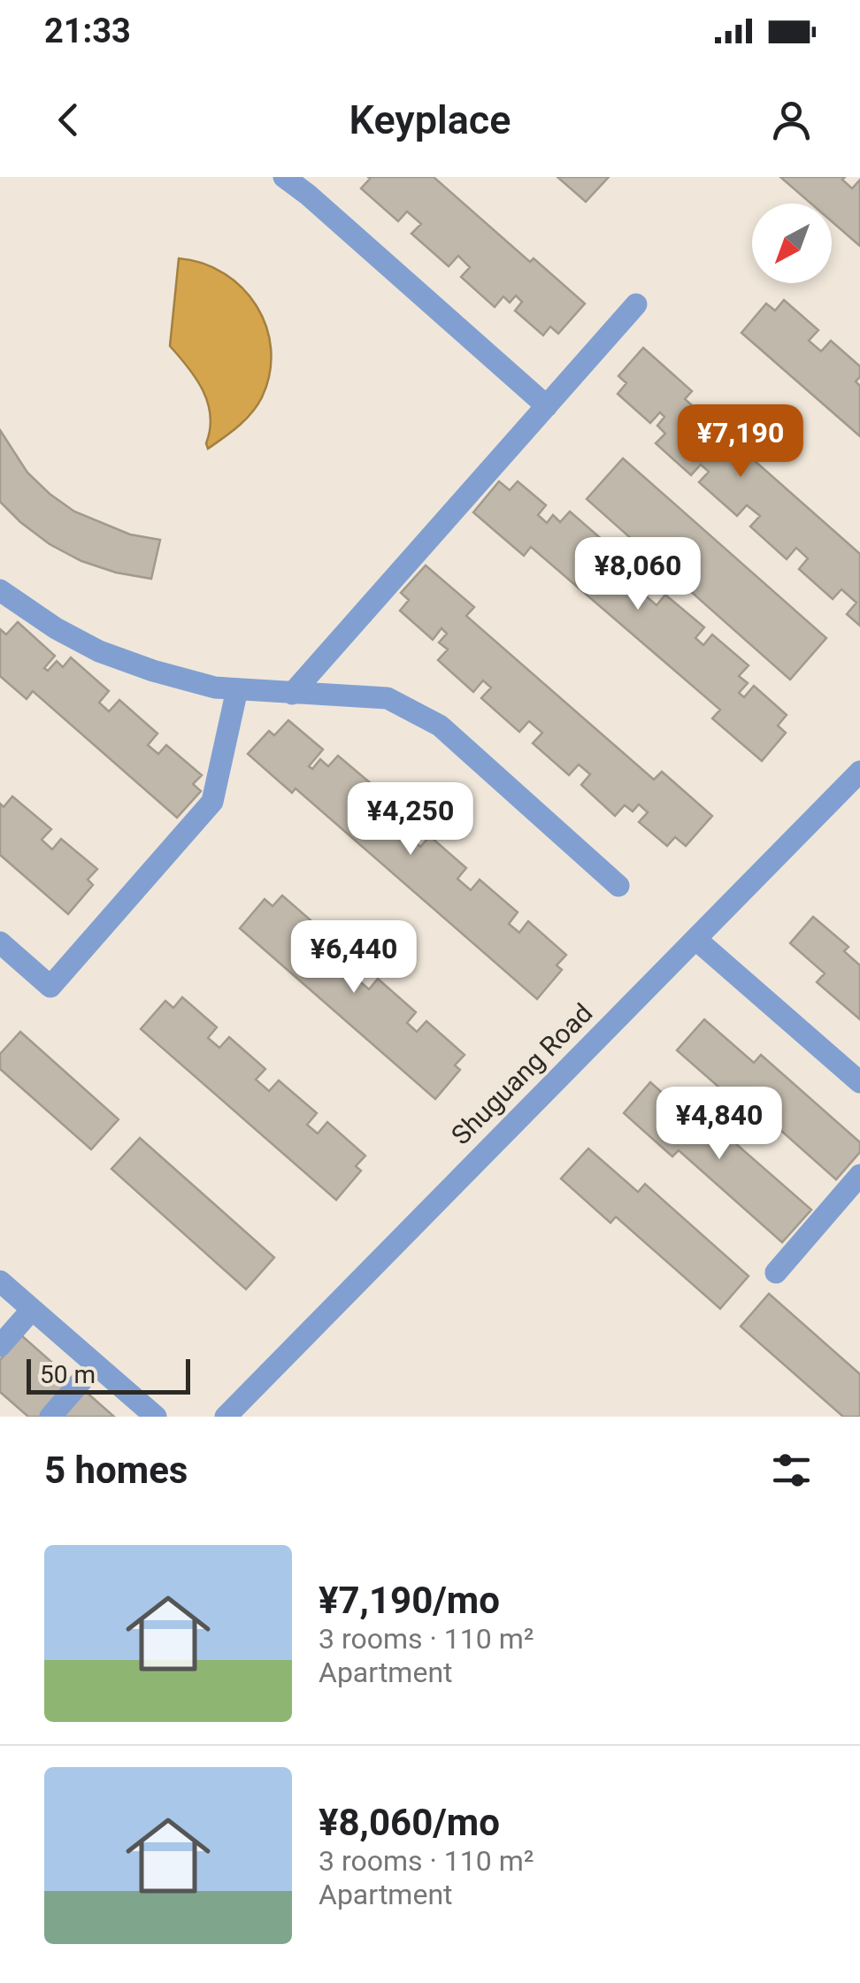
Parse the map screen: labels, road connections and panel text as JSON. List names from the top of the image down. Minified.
{"streets":{"street":["Shuguang Road"]},"scale_bar":"50 m","north":"bottom left","page":{"status":"21:33","header":"Keyplace","price":["¥7,190","¥8,060","¥4,250","¥6,440","¥4,840"],"scale":"50 m","heading":"5 homes","list":[{"name":"¥7,190/mo","note":"3 rooms · 110 m² · Apartment"},{"name":"¥8,060/mo","note":"3 rooms · 110 m² · Apartment"}]}}
